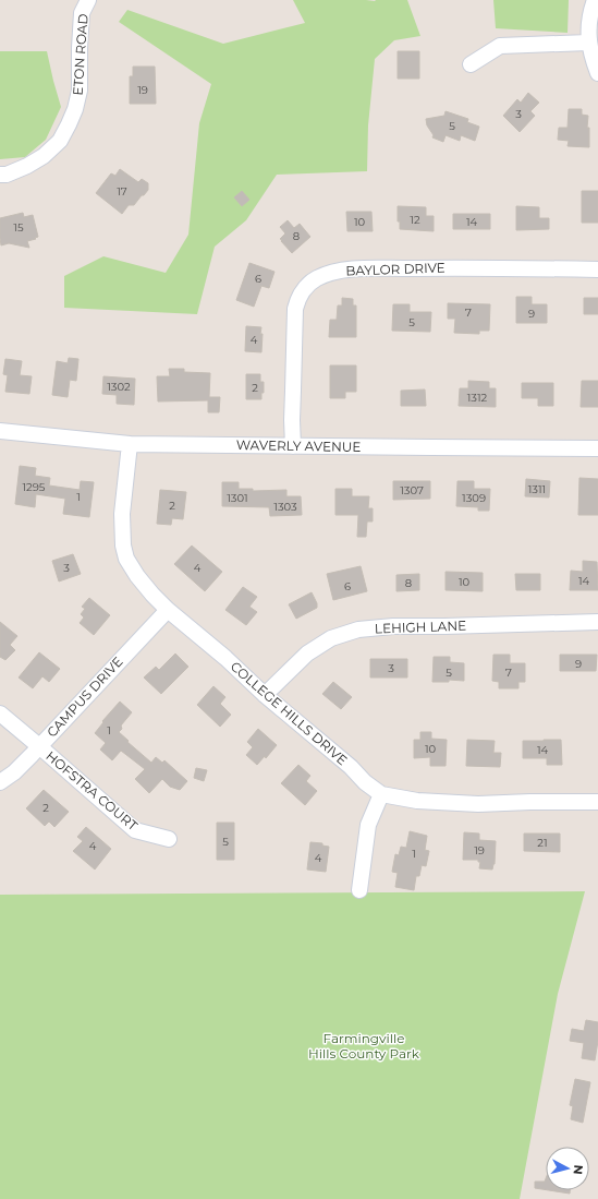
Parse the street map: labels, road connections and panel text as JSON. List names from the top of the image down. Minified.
{"streets":{"street":["ETON ROAD","BAYLOR DRIVE","WAVERLY AVENUE","LEHIGH LANE","CAMPUS DRIVE","COLLEGE HILLS DRIVE","HOFSTRA COURT"]},"crossings":[["BAYLOR DRIVE","WAVERLY AVENUE"],["WAVERLY AVENUE","COLLEGE HILLS DRIVE"],["LEHIGH LANE","COLLEGE HILLS DRIVE"],["CAMPUS DRIVE","COLLEGE HILLS DRIVE"],["CAMPUS DRIVE","HOFSTRA COURT"]],"parks":["Farmingville Hills County Park"],"house_numbers":["19","3","5","17","12","10","14","15","8","6","7","9","5","4","1302","2","1312","1295","1311","1307","1","1301","1309","2","1303","3","4","14","10","8","6","9","3","5","7","1","10","14","2","5","21","4","19","1","4"],"north":"right"}
